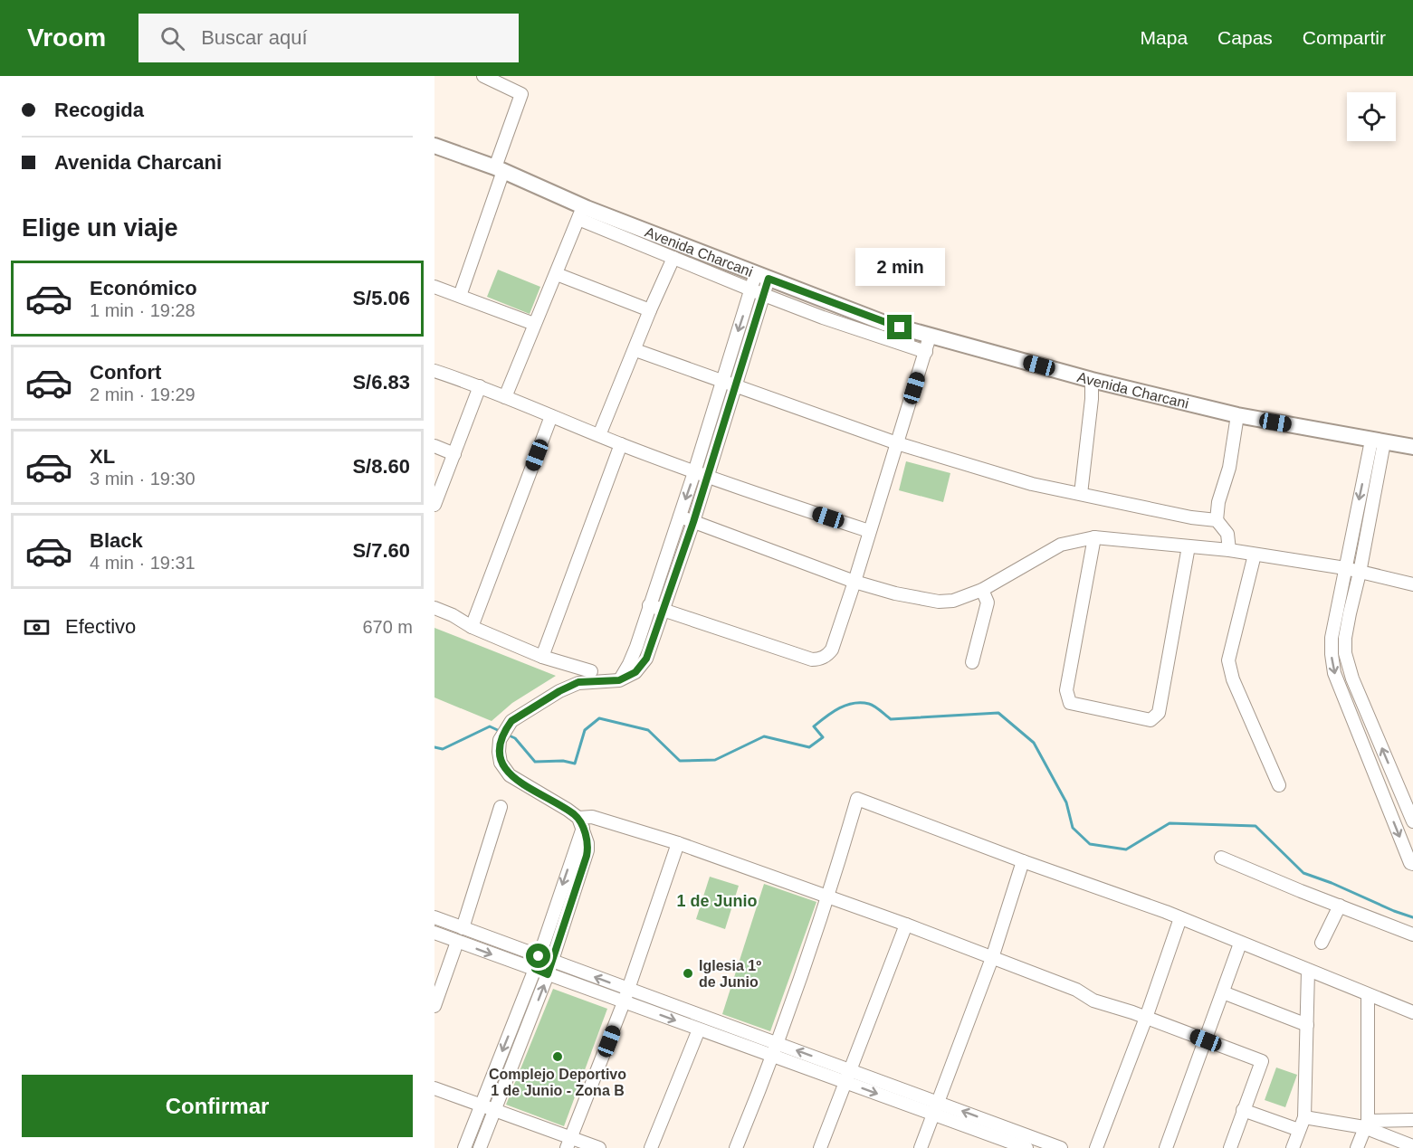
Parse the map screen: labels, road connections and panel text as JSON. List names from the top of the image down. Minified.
{"streets":{"main road":["Avenida Charcani"]},"districts":["1 de Junio"],"places":["Iglesia 1º de Junio","Complejo Deportivo 1 de Junio - Zona B"],"page":{"header":"Vroom","search":"Buscar aquí","nav":["Mapa","Capas","Compartir"],"banner":["Recogida","Avenida Charcani"],"heading":"Elige un viaje","bubble":"2 min","list":[{"name":"Económico","note":"1 min · 19:28","value":"S/5.06"},{"name":"Confort","note":"2 min · 19:29","value":"S/6.83"},{"name":"XL","note":"3 min · 19:30","value":"S/8.60"},{"name":"Black","note":"4 min · 19:31","value":"S/7.60"}],"pay":["Efectivo","670 m"],"buttons":"Confirmar"}}
